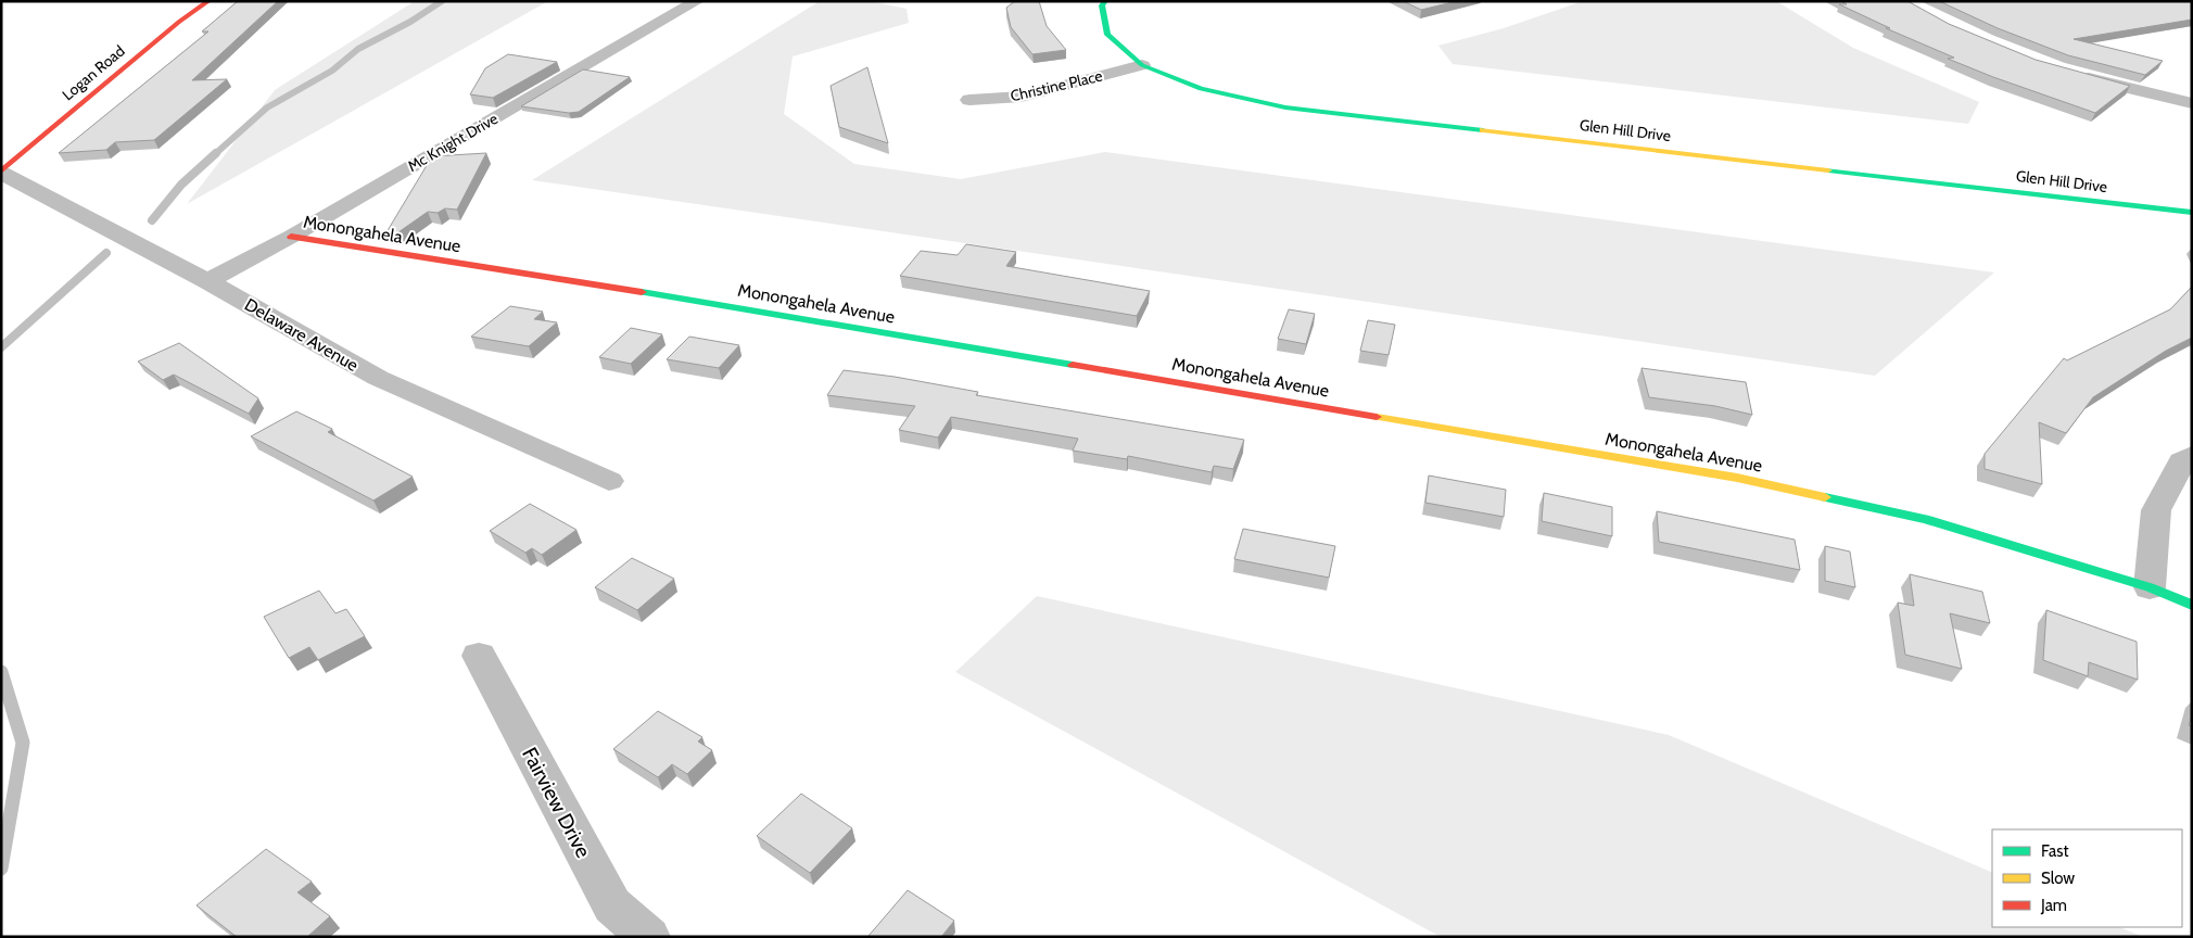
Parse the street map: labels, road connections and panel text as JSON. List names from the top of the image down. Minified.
{"streets":{"street":["Logan Road","Christine Place","Glen Hill Drive","Mc Knight Drive","Monongahela Avenue","Delaware Avenue","Fairview Drive"]},"crossings":[["Logan Road","Delaware Avenue"],["Christine Place","Glen Hill Drive"],["Mc Knight Drive","Monongahela Avenue"],["Mc Knight Drive","Delaware Avenue"]],"legend":["Fast","Slow","Jam"]}
